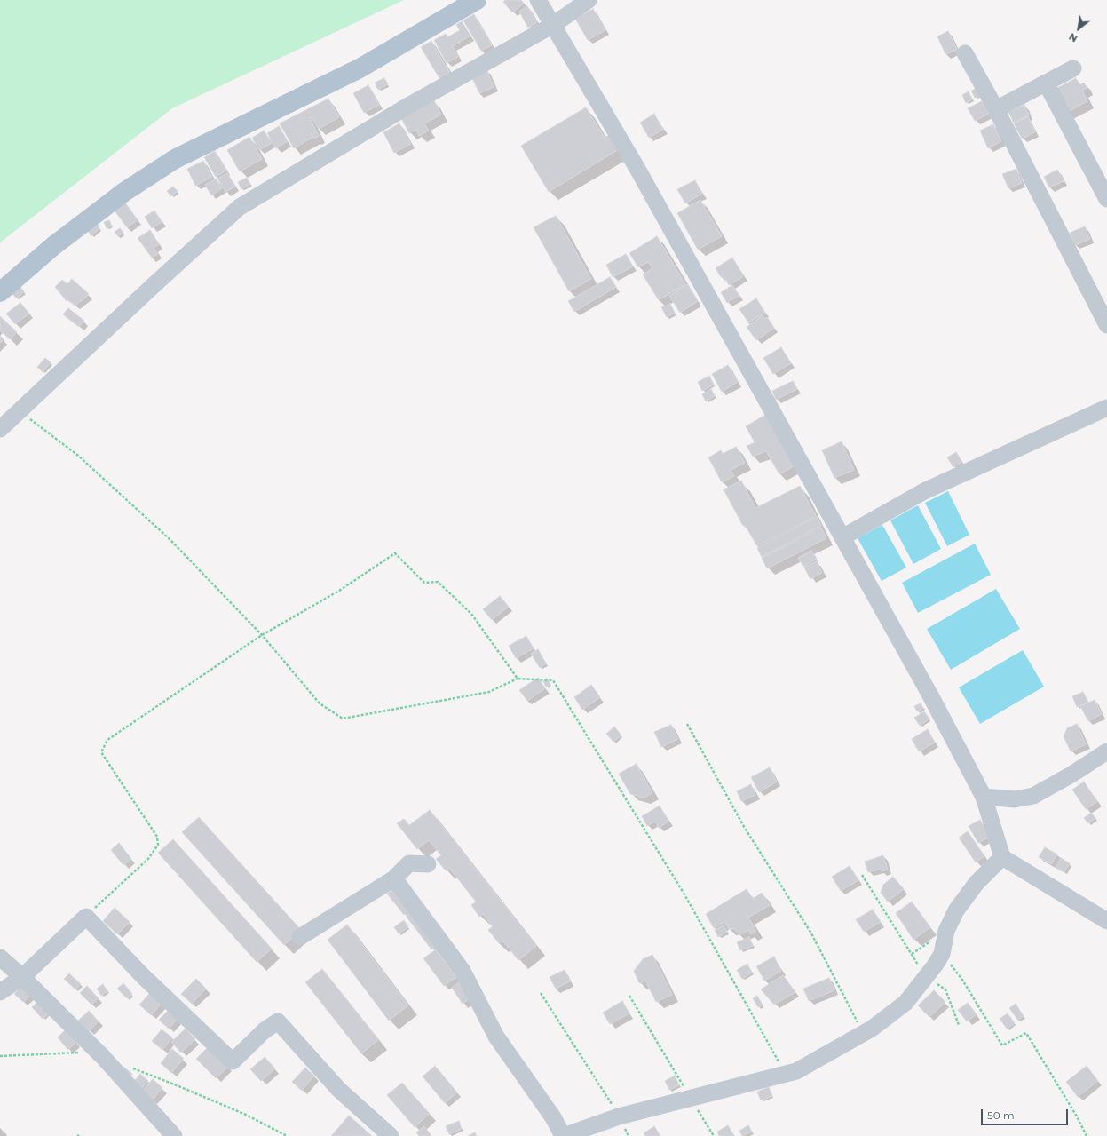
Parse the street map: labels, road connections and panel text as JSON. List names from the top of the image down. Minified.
{"scale_bar":"50 m","north":"bottom left"}
